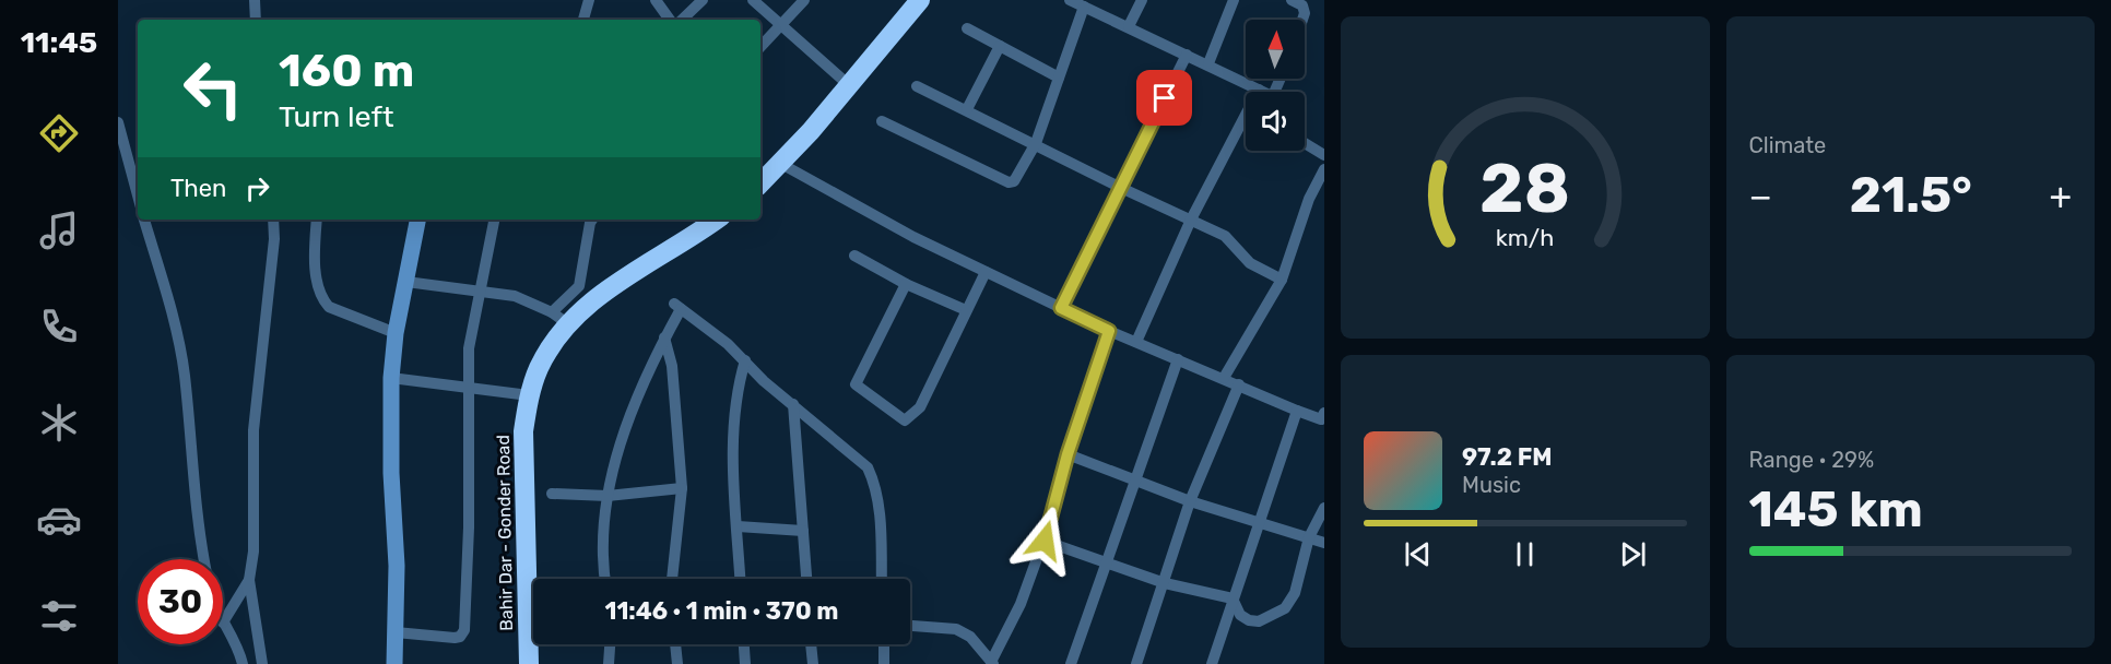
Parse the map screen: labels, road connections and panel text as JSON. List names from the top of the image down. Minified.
{"streets":{"highway":["Bahir Dar - Gonder Road"]},"north":"top","page":{"tabs":"11:45","tile":["Climate",["Range · 29%","145 km"]],"turn":["160 m","Turn left"],"then":"Then","heat":["−","21.5°","+"],"song":["97.2 FM","Music"],"limit":"30","trip":"11:46 · 1 min · 370 m","gauge":["28","km/h"]}}
